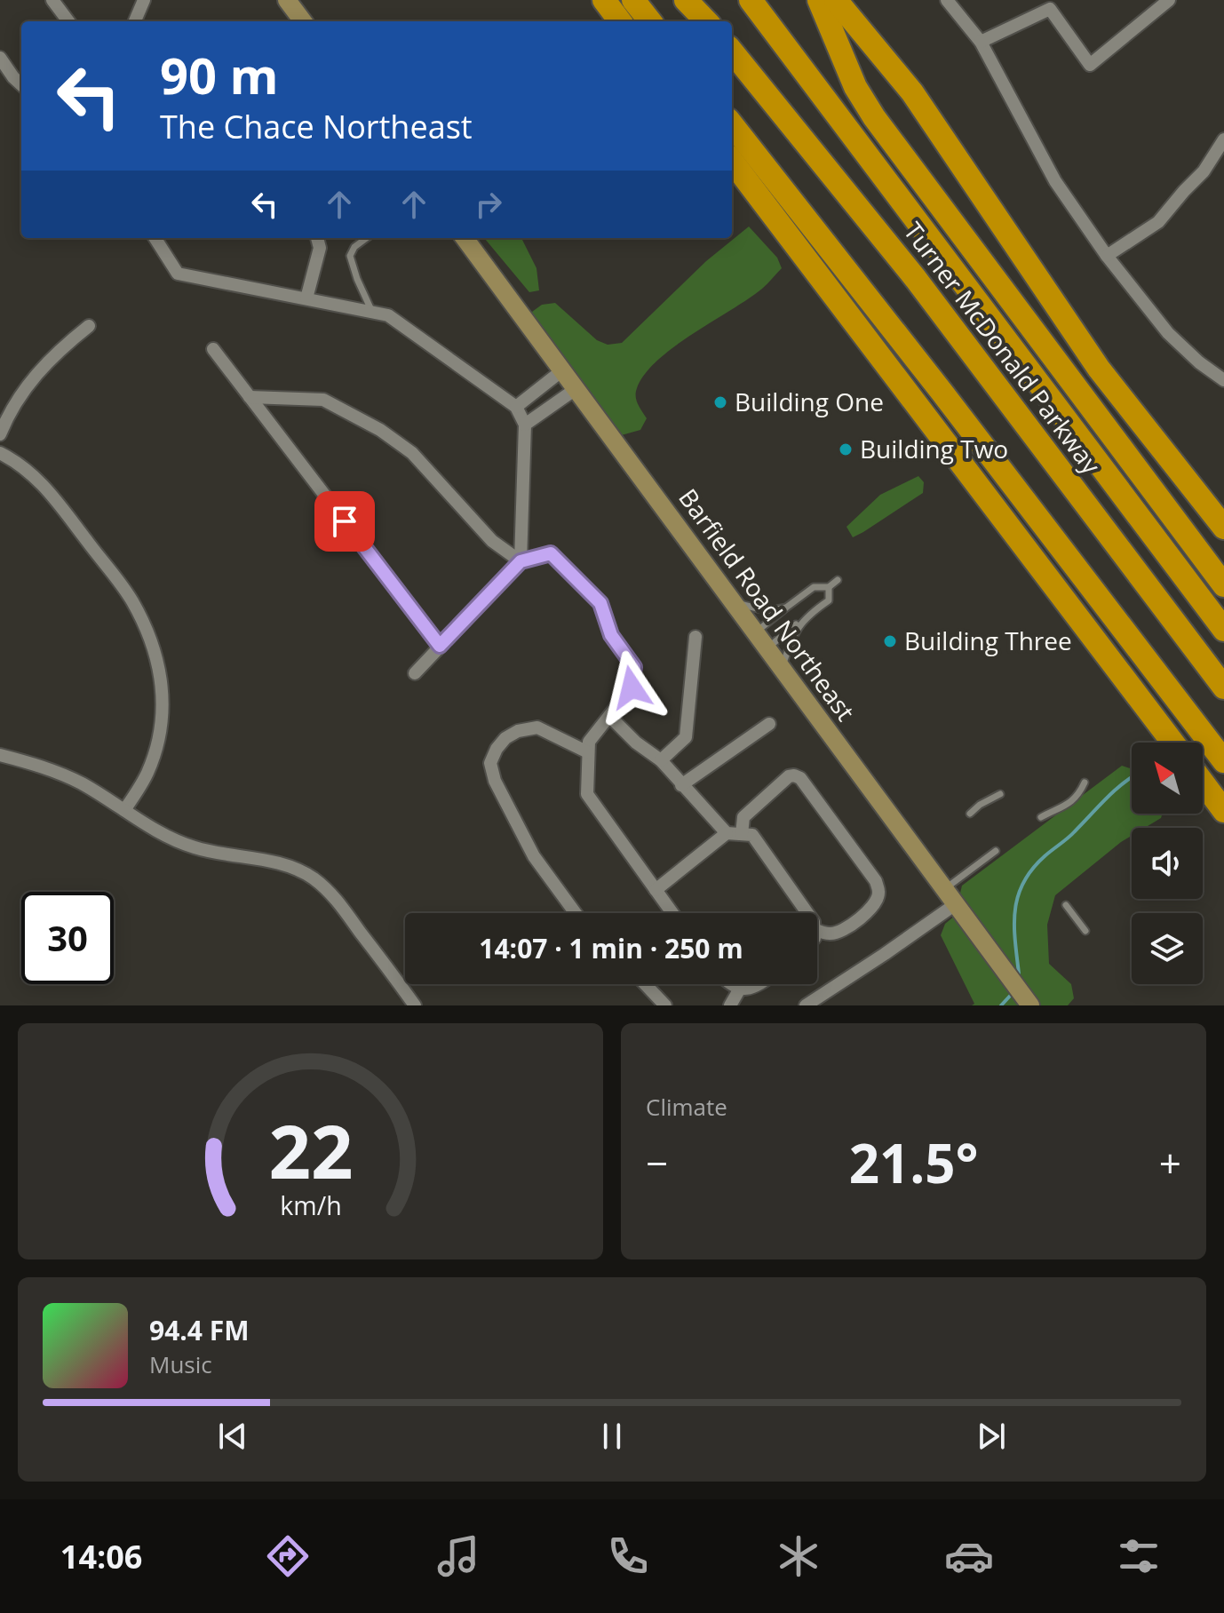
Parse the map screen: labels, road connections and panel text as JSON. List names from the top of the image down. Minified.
{"streets":{"highway":["Turner McDonald Parkway"],"street":["Barfield Road Northeast"]},"places":["Building One","Building Two","Building Three"],"north":"top left","page":{"turn":["90 m","The Chace Northeast"],"limit":"30","trip":"14:07 · 1 min · 250 m","tile":"Climate","heat":["−","21.5°","+"],"song":["94.4 FM","Music"],"tabs":"14:06","gauge":["22","km/h"]}}
